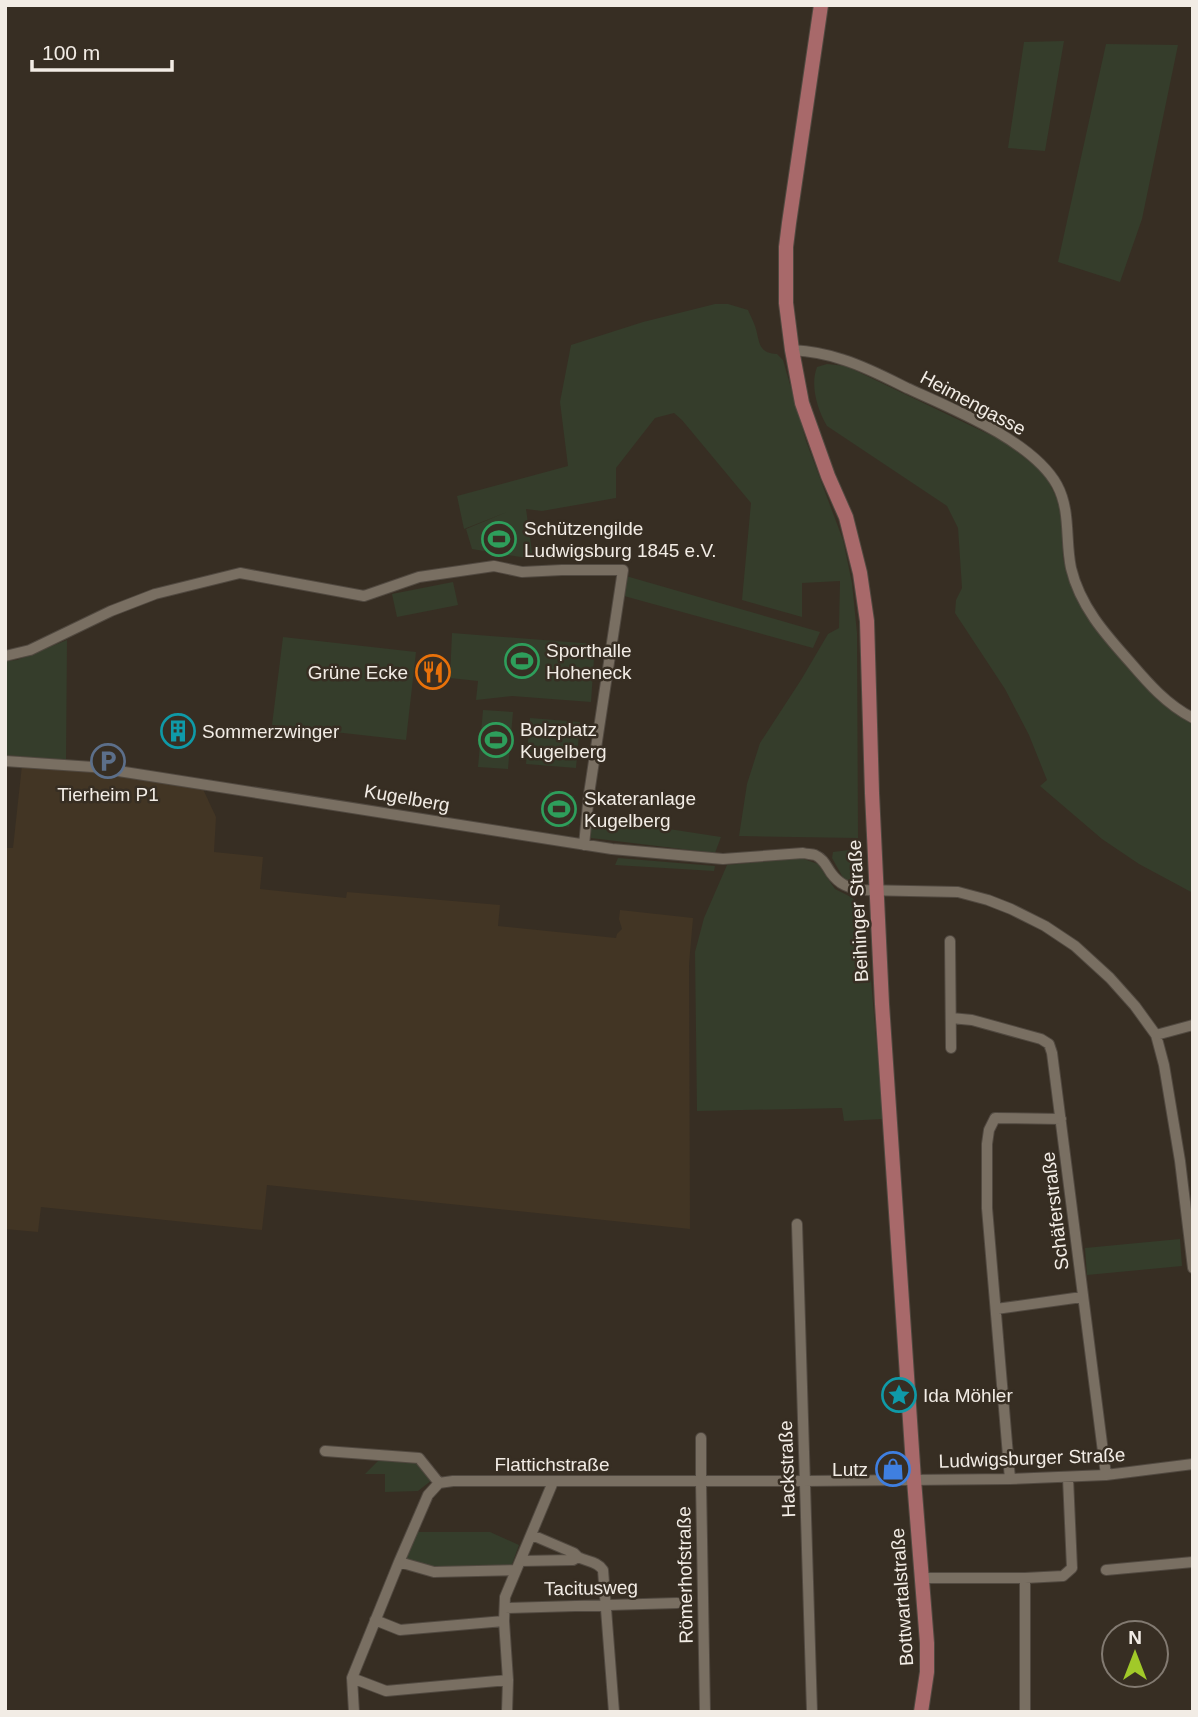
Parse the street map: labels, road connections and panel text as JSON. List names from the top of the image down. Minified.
{"streets":{"main road":["Beihinger Straße","Bottwartalstraße"],"street":["Heimengasse","Kugelberg","Schäferstraße","Ludwigsburger Straße","Flattichstraße","Hackstraße","Römerhofstraße","Tacitusweg"]},"crossings":[["Heimengasse","Beihinger Straße"],["Kugelberg","Beihinger Straße"],["Beihinger Straße","Ludwigsburger Straße"],["Beihinger Straße","Flattichstraße"],["Beihinger Straße","Bottwartalstraße"],["Schäferstraße","Ludwigsburger Straße"],["Ludwigsburger Straße","Flattichstraße"],["Ludwigsburger Straße","Bottwartalstraße"],["Flattichstraße","Hackstraße"],["Flattichstraße","Römerhofstraße"],["Flattichstraße","Bottwartalstraße"]],"places":{"sports":["Schützengilde Ludwigsburg 1845 e.V.","Sporthalle Hoheneck","Bolzplatz Kugelberg","Skateranlage Kugelberg"],"restaurant":["Grüne Ecke"],"building":["Sommerzwinger"],"parking":["Tierheim P1"],"place":["Ida Möhler"],"shop":["Lutz"]},"scale_bar":"100 m","north":"top"}
